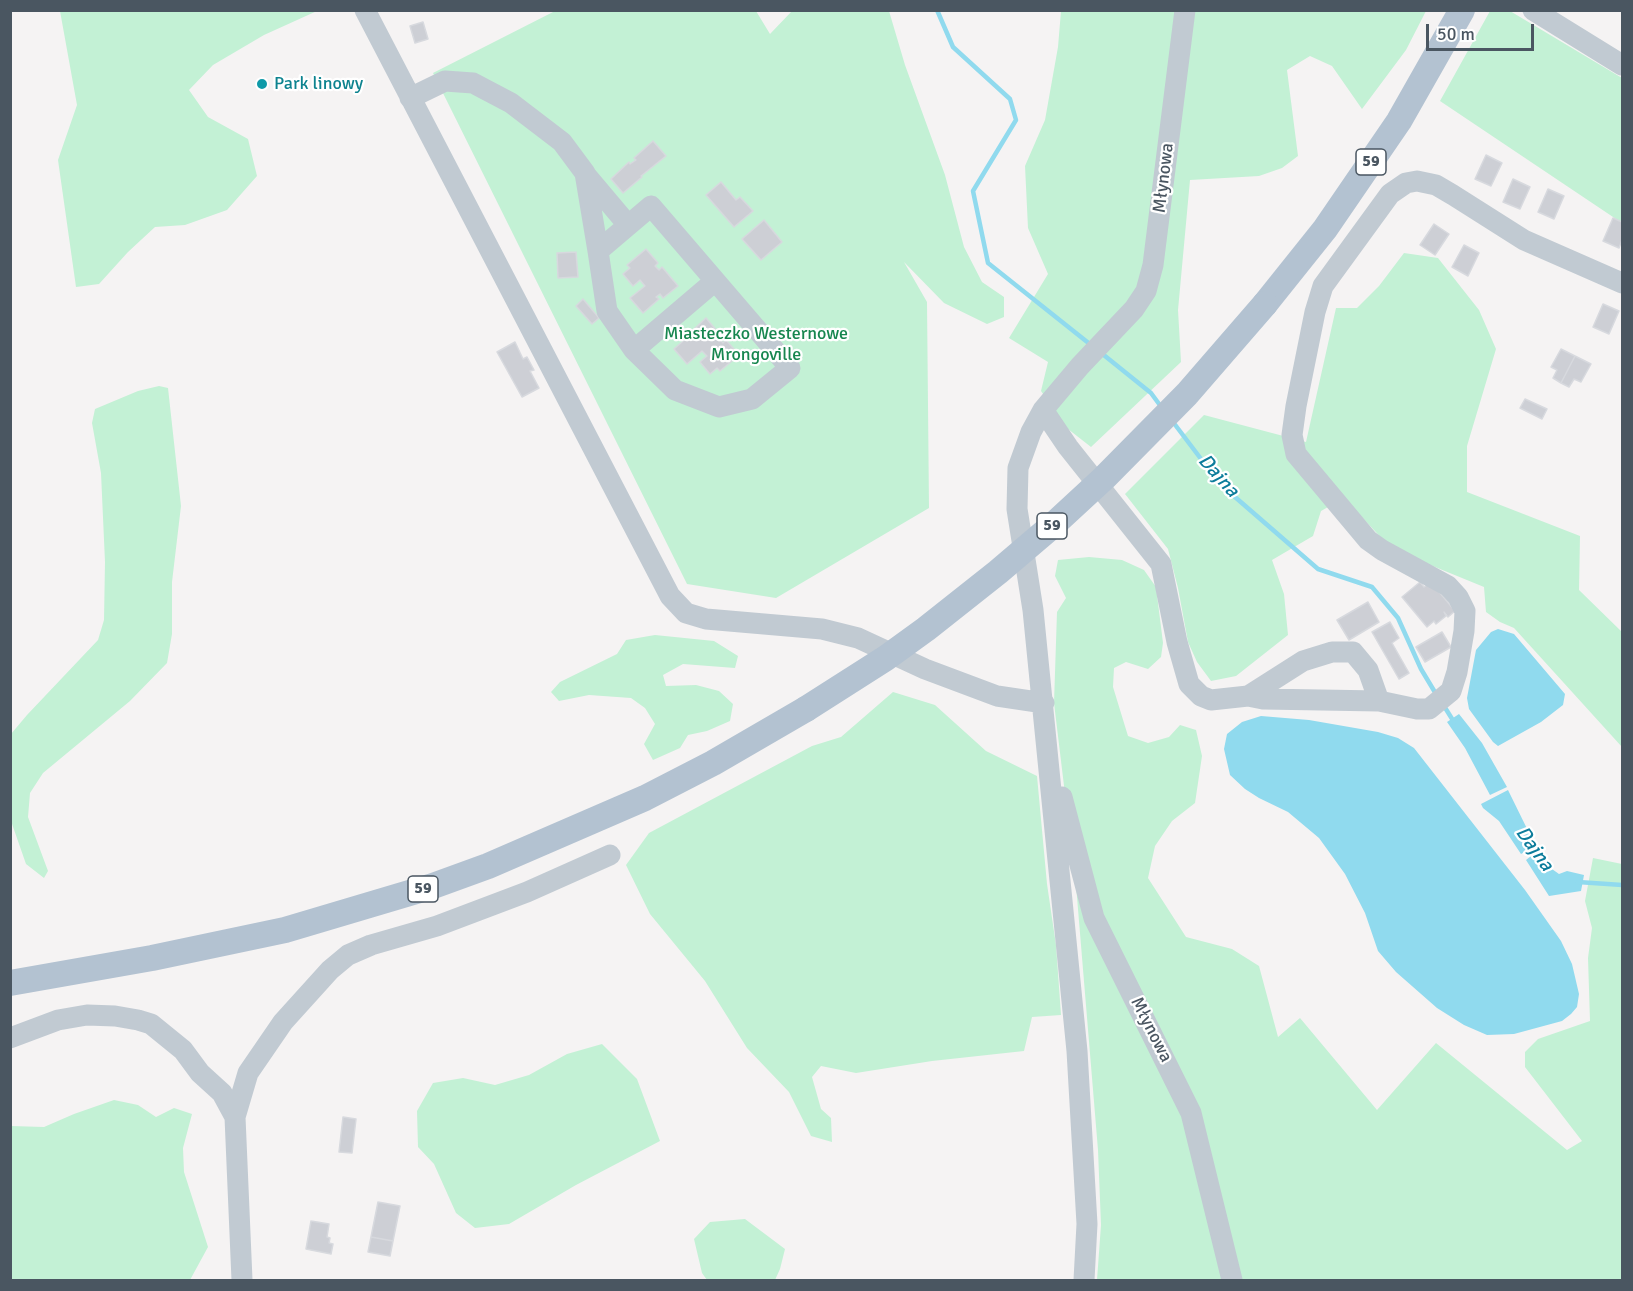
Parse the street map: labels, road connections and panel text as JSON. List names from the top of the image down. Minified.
{"streets":{"main road":["59"],"street":["Młynowa"]},"water":["Dajna"],"parks":["Miasteczko Westernowe Mrongoville"],"places":["Park linowy"],"scale_bar":"50 m"}
